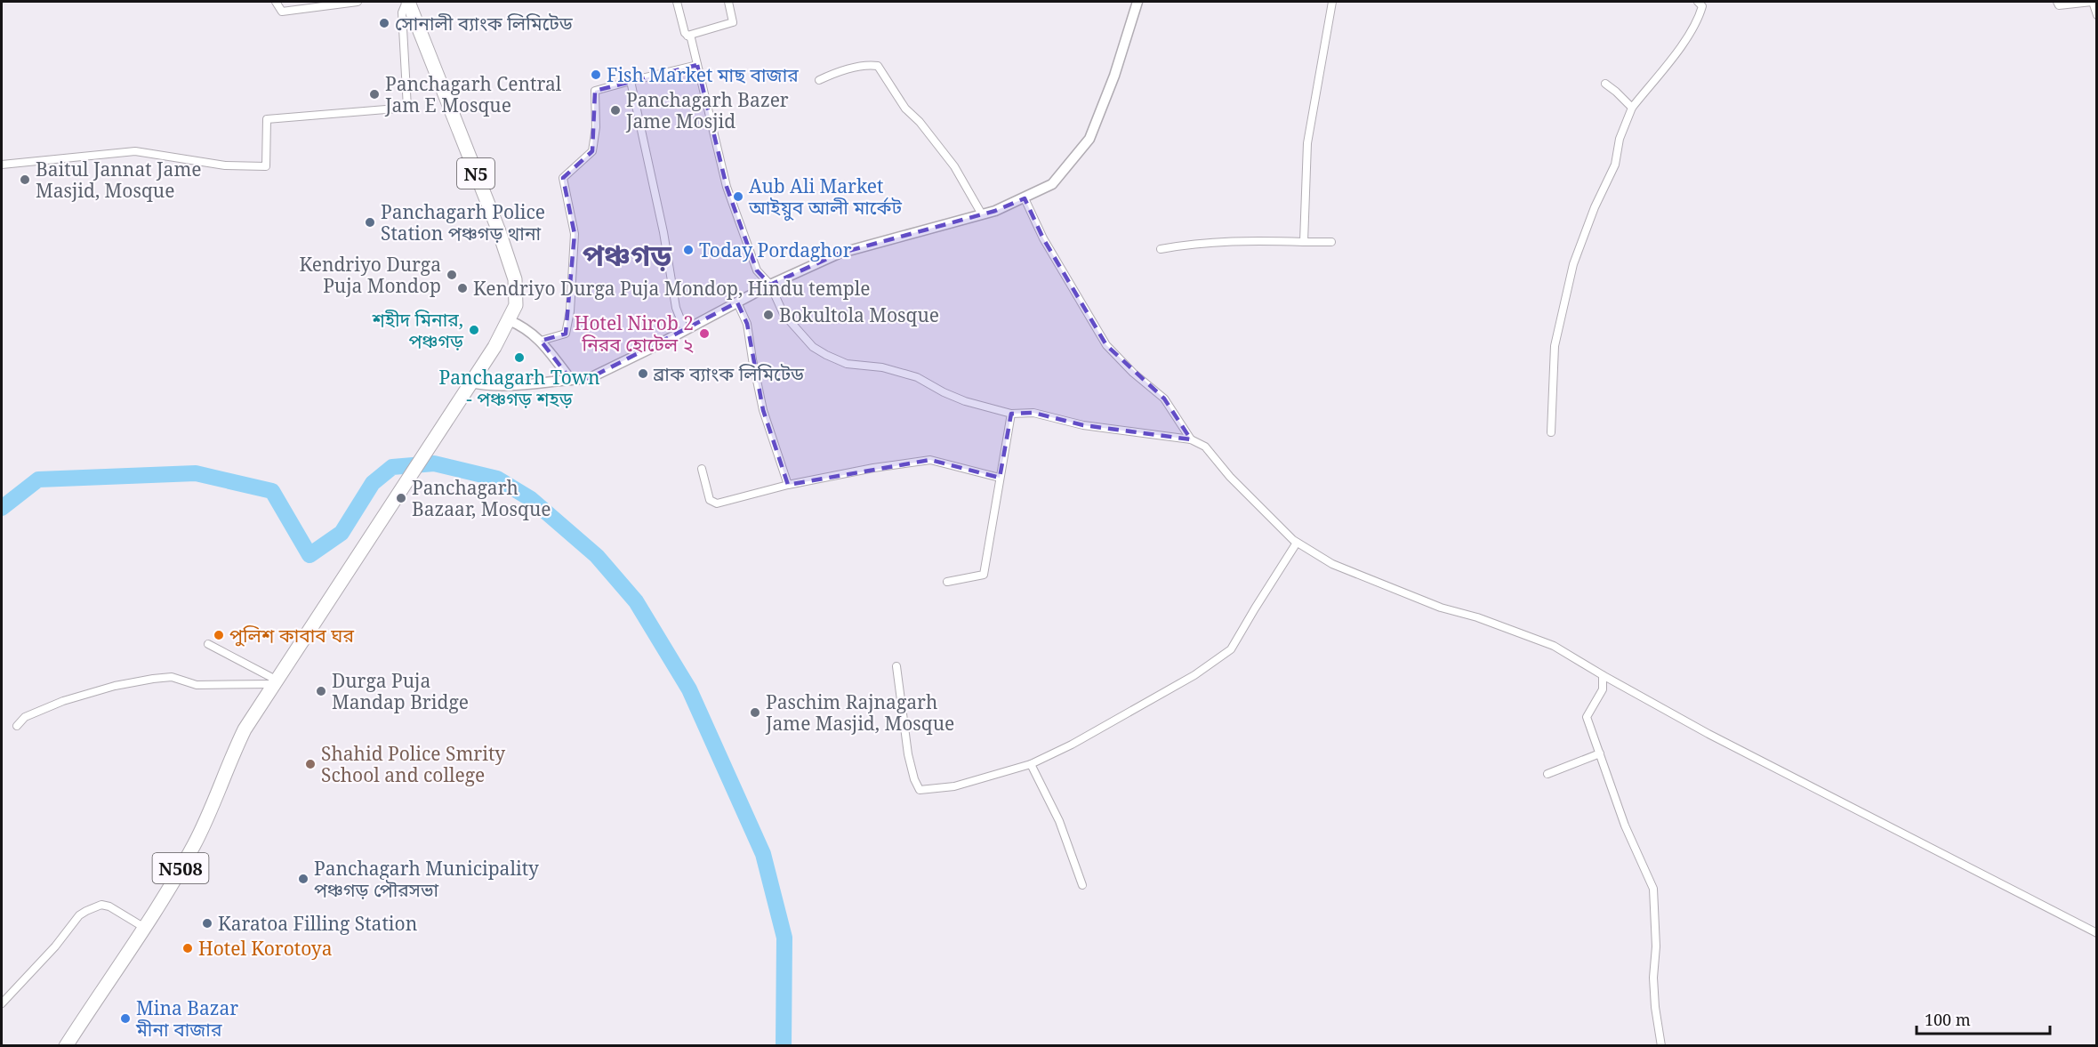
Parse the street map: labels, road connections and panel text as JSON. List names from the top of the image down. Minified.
{"streets":{"highway":["N5","N508"]},"crossings":[["N5","N508"]],"districts":["পঞ্চগড়"],"places":["সোনালী ব্যাংক লিমিটেড","Fish Market মাছ বাজার","Panchagarh Central Jam E Mosque","Panchagarh Bazer Jame Mosjid","Baitul Jannat Jame Masjid, Mosque","Aub Ali Market আইয়ুব আলী মার্কেট","Panchagarh Police Station পঞ্চগড় থানা","Today Pordaghor","Kendriyo Durga Puja Mondop","Kendriyo Durga Puja Mondop, Hindu temple","Bokultola Mosque","শহীদ মিনার, পঞ্চগড়","Hotel Nirob 2 নিরব হোটেল ২","Panchagarh Town - পঞ্চগড় শহড়","ব্রাক ব্যাংক লিমিটেড","Panchagarh Bazaar, Mosque","পুলিশ কাবাব ঘর","Durga Puja Mandap Bridge","Paschim Rajnagarh Jame Masjid, Mosque","Shahid Police Smrity School and college","Panchagarh Municipality পঞ্চগড় পৌরসভা","Karatoa Filling Station","Hotel Korotoya","Mina Bazar মীনা বাজার"],"scale_bar":"100 m"}
